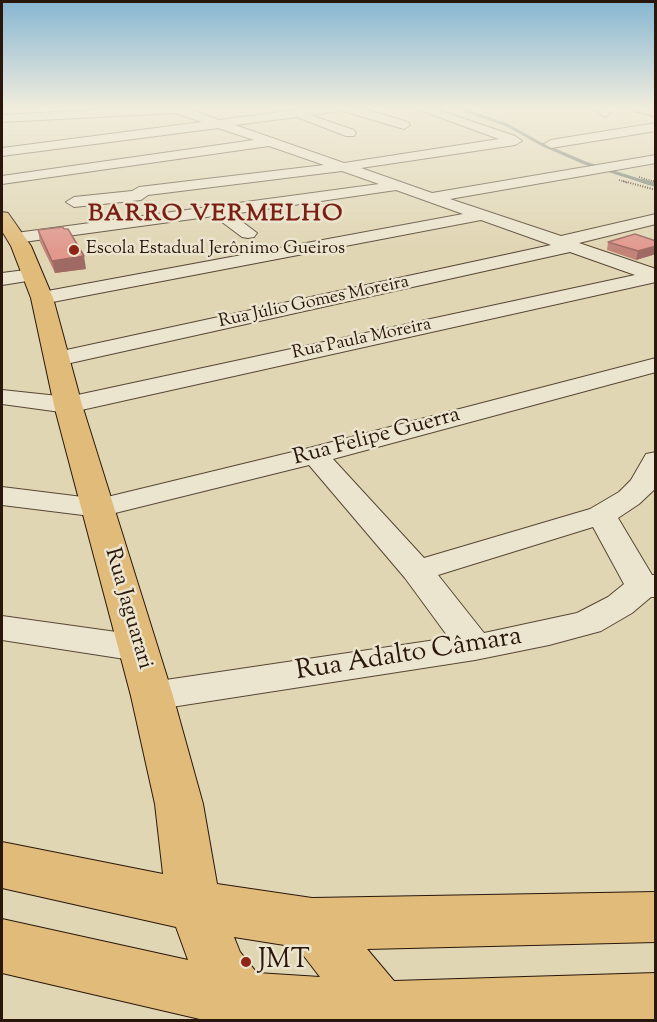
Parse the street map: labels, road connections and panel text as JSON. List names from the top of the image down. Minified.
{"streets":{"main road":["Rua Jaguarari"],"street":["Rua Júlio Gomes Moreira","Rua Paula Moreira","Rua Felipe Guerra","Rua Adalto Câmara"]},"crossings":[["Rua Júlio Gomes Moreira","Rua Jaguarari"],["Rua Paula Moreira","Rua Jaguarari"],["Rua Felipe Guerra","Rua Jaguarari"],["Rua Jaguarari","Rua Adalto Câmara"]],"districts":["BARRO VERMELHO"],"places":["Escola Estadual Jerônimo Gueiros","JMT"]}
